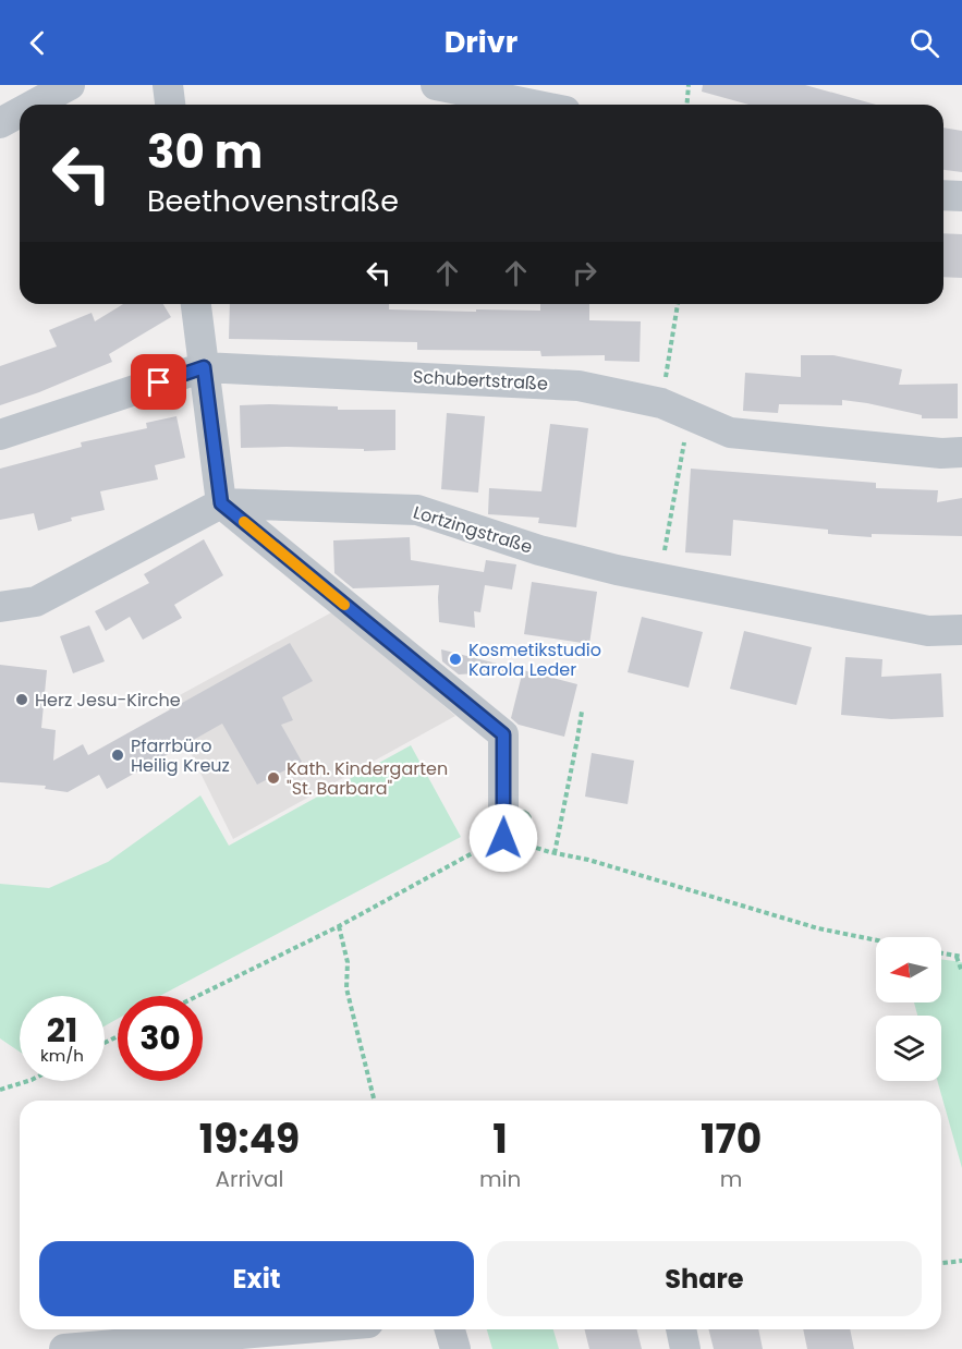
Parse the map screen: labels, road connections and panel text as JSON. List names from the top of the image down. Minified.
{"streets":{"street":["Schubertstraße","Lortzingstraße"]},"places":["Kosmetikstudio Karola Leder","Herz Jesu-Kirche","Pfarrbüro Heilig Kreuz","Kath. Kindergarten \"St. Barbara\""],"north":"left","page":{"header":"Drivr","turn":["30 m","Beethovenstraße"],"speed":"21 km/h","limit":"30","eta":["19:49","Arrival","1","min","170","m"],"buttons":["Exit","Share"]}}
